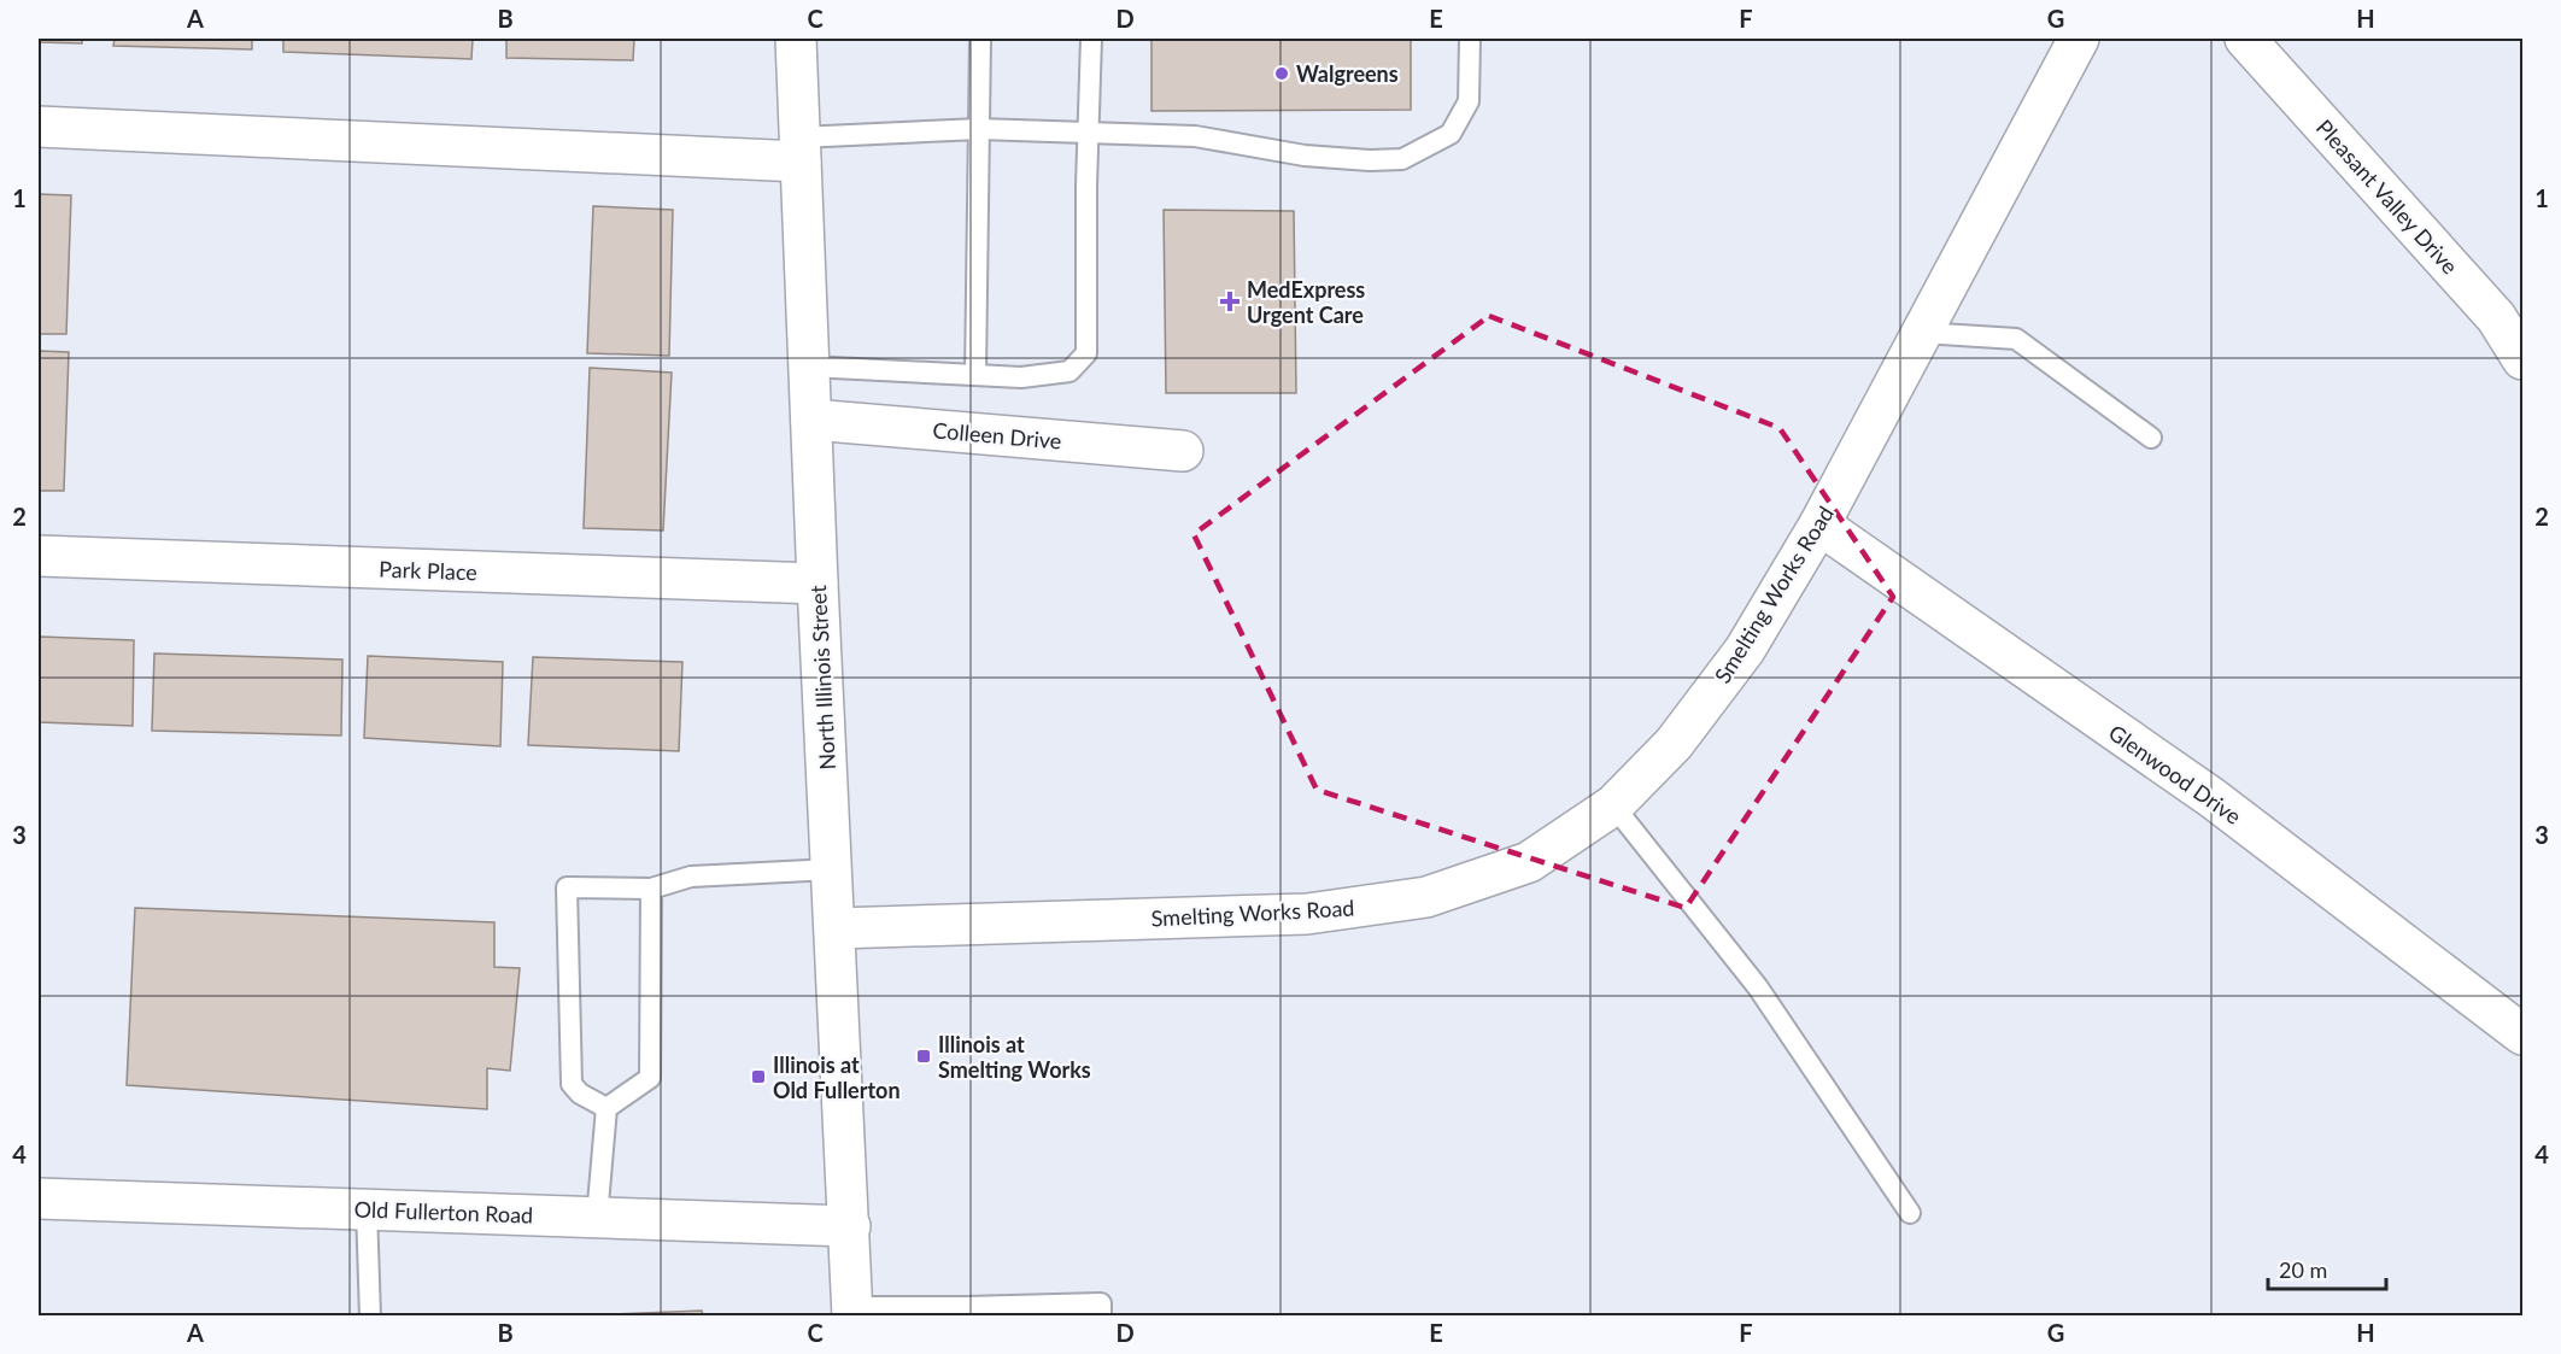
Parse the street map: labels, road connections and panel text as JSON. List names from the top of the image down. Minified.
{"streets":{"street":["Pleasant Valley Drive","Colleen Drive","Park Place","Smelting Works Road","North Illinois Street","Glenwood Drive","Old Fullerton Road"]},"crossings":[["Colleen Drive","North Illinois Street"],["Park Place","North Illinois Street"],["Smelting Works Road","North Illinois Street"],["Smelting Works Road","Glenwood Drive"],["North Illinois Street","Old Fullerton Road"]],"places":{"other":["Walgreens"],"health":["MedExpress Urgent Care"],"transit":["Illinois at Smelting Works","Illinois at Old Fullerton"]},"scale_bar":"20 m","grid":{"columns":["A","B","C","D","E","F","G","H"],"rows":["1","2","3","4"]}}
